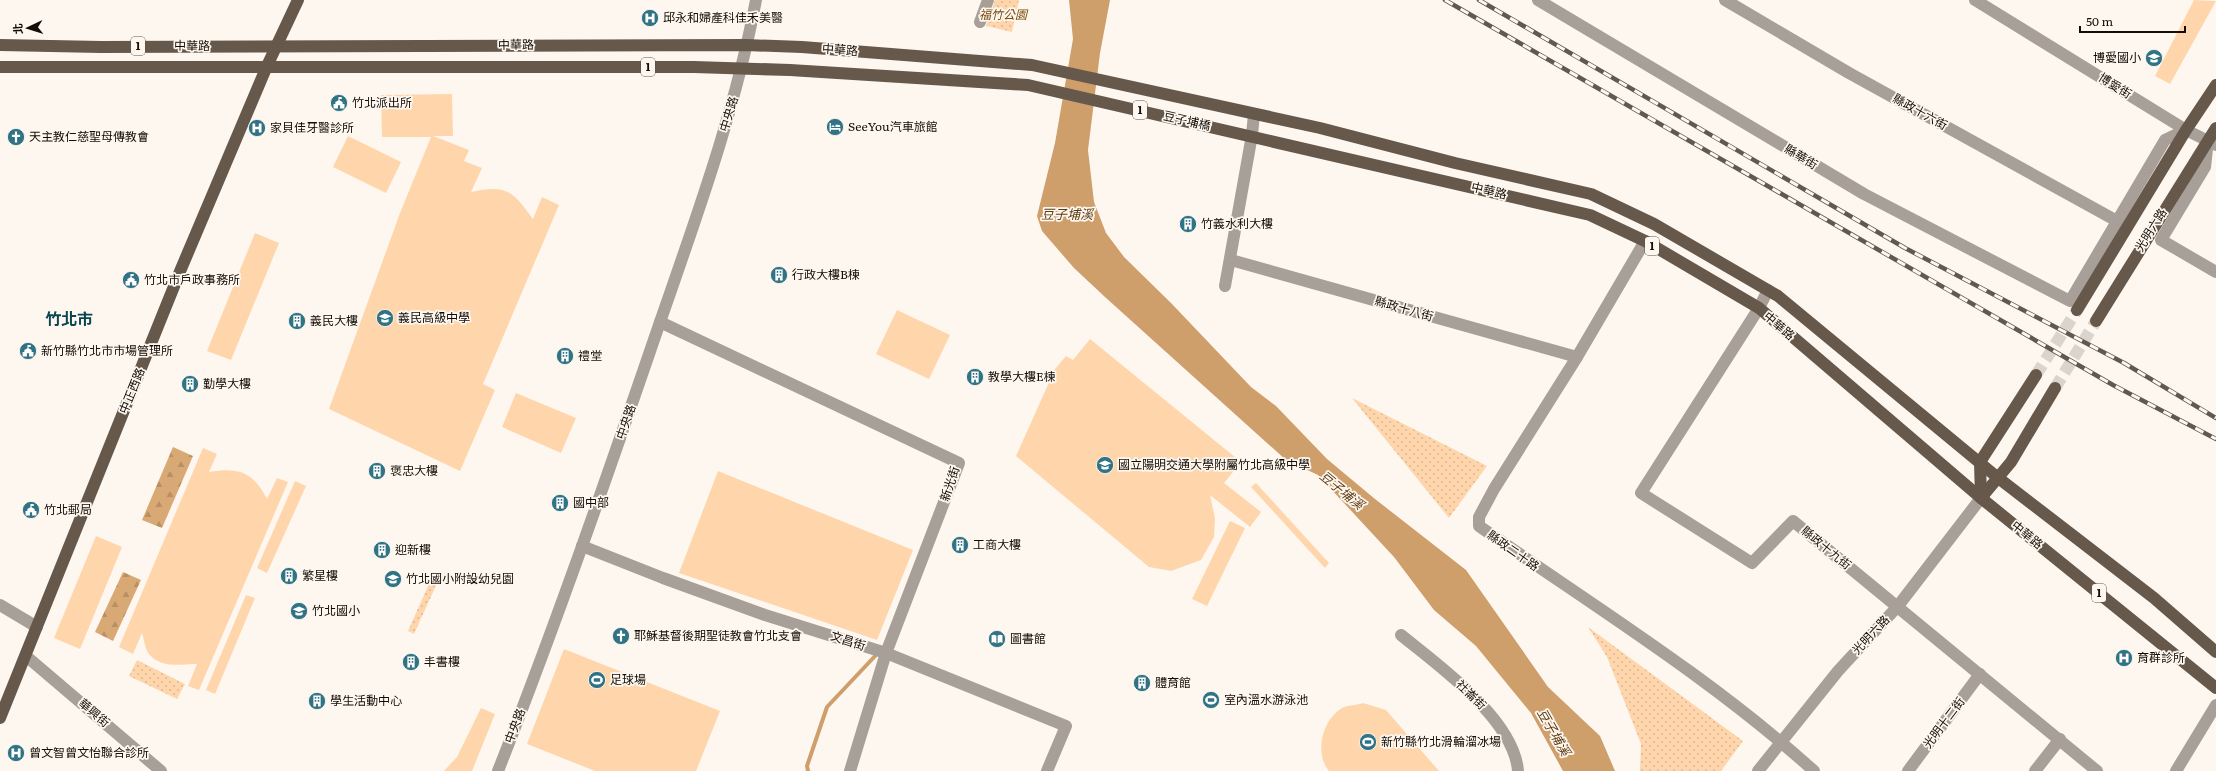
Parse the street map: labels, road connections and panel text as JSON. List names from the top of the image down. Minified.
{"streets":{"main road":["中華路","1","豆子埔橋","光明六路","中正西路"],"street":["博愛街","縣政十六街","中央路","縣華街","縣政十八街","新光街","縣政十九街","縣政二十路","文昌街","社崙街","華興街","光明十二街"]},"crossings":[["中華路","中央路"],["中華路","豆子埔橋"],["中華路","光明六路"],["中華路","中正西路"],["中華路","縣政十九街"],["中華路","縣政二十路"],["博愛街","光明六路"],["中央路","新光街"],["中央路","文昌街"],["縣華街","光明六路"],["光明六路","縣政十九街"],["光明六路","縣政二十路"],["縣政十八街","縣政二十路"],["中正西路","華興街"],["新光街","文昌街"],["縣政十九街","光明十二街"]],"districts":["竹北市"],"water":["豆子埔溪"],"parks":["福竹公園"],"places":{"hospital":["邱永和婦產科佳禾美醫","家貝佳牙醫診所","育群診所","曾文智曾文怡聯合診所"],"school or university":["博愛國小","義民高級中學","國立陽明交通大學附屬竹北高級中學","竹北國小附設幼兒園","竹北國小"],"public building":["竹北派出所","竹北市戶政事務所","新竹縣竹北市市場管理所","竹北郵局"],"hotel":["SeeYou汽車旅館"],"church":["天主教仁慈聖母傳教會","耶穌基督後期聖徒教會竹北支會"],"building":["竹義水利大樓","行政大樓B棟","義民大樓","禮堂","教學大樓E棟","勤學大樓","褒忠大樓","國中部","工商大樓","迎新樓","繁星樓","丰書樓","體育館","學生活動中心"],"library":["圖書館"],"sports":["足球場","室內溫水游泳池","新竹縣竹北滑輪溜冰場"]},"scale_bar":"50 m","north":"left"}
